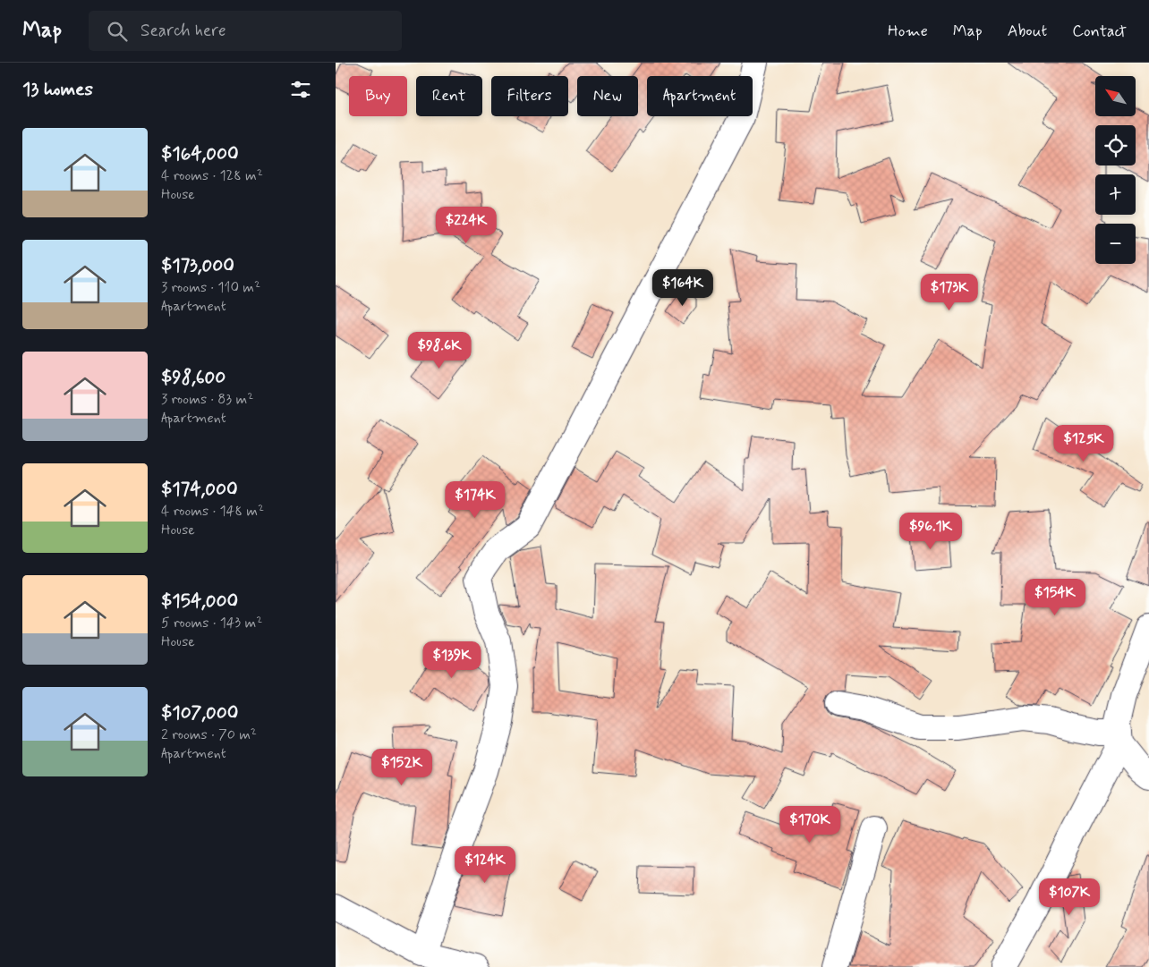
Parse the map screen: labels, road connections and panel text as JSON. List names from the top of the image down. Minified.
{"north":"top left","page":{"header":"Map","search":"Search here","nav":["Home","Map","About","Contact"],"heading":"13 homes","map_buttons":["+","−"],"chip":["Buy","Rent","Filters","New","Apartment"],"list":[{"name":"$164,000","note":"4 rooms · 128 m² · House"},{"name":"$173,000","note":"3 rooms · 110 m² · Apartment"},{"name":"$98,600","note":"3 rooms · 83 m² · Apartment"},{"name":"$174,000","note":"4 rooms · 148 m² · House"},{"name":"$154,000","note":"5 rooms · 143 m² · House"},{"name":"$107,000","note":"2 rooms · 70 m² · Apartment"}],"price":["$224K","$164K","$173K","$98.6K","$125K","$174K","$96.1K","$154K","$139K","$152K","$170K","$124K","$107K"]}}
